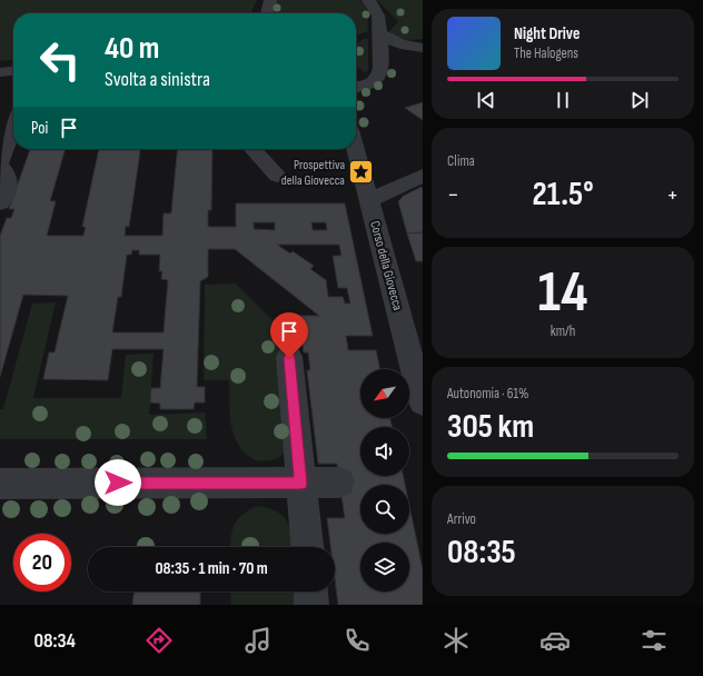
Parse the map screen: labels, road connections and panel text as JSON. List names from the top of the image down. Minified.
{"streets":{"street":["Corso della Giovecca"]},"places":{"place":["Prospettiva della Giovecca"]},"north":"bottom left","page":{"turn":["40 m","Svolta a sinistra"],"song":["Night Drive","The Halogens"],"then":"Poi","tile":["Clima",["14","km/h"],["Autonomia · 61%","305 km"],["Arrivo","08:35"]],"heat":["−","21.5°","+"],"limit":"20","trip":"08:35 · 1 min · 70 m","tabs":"08:34"}}
